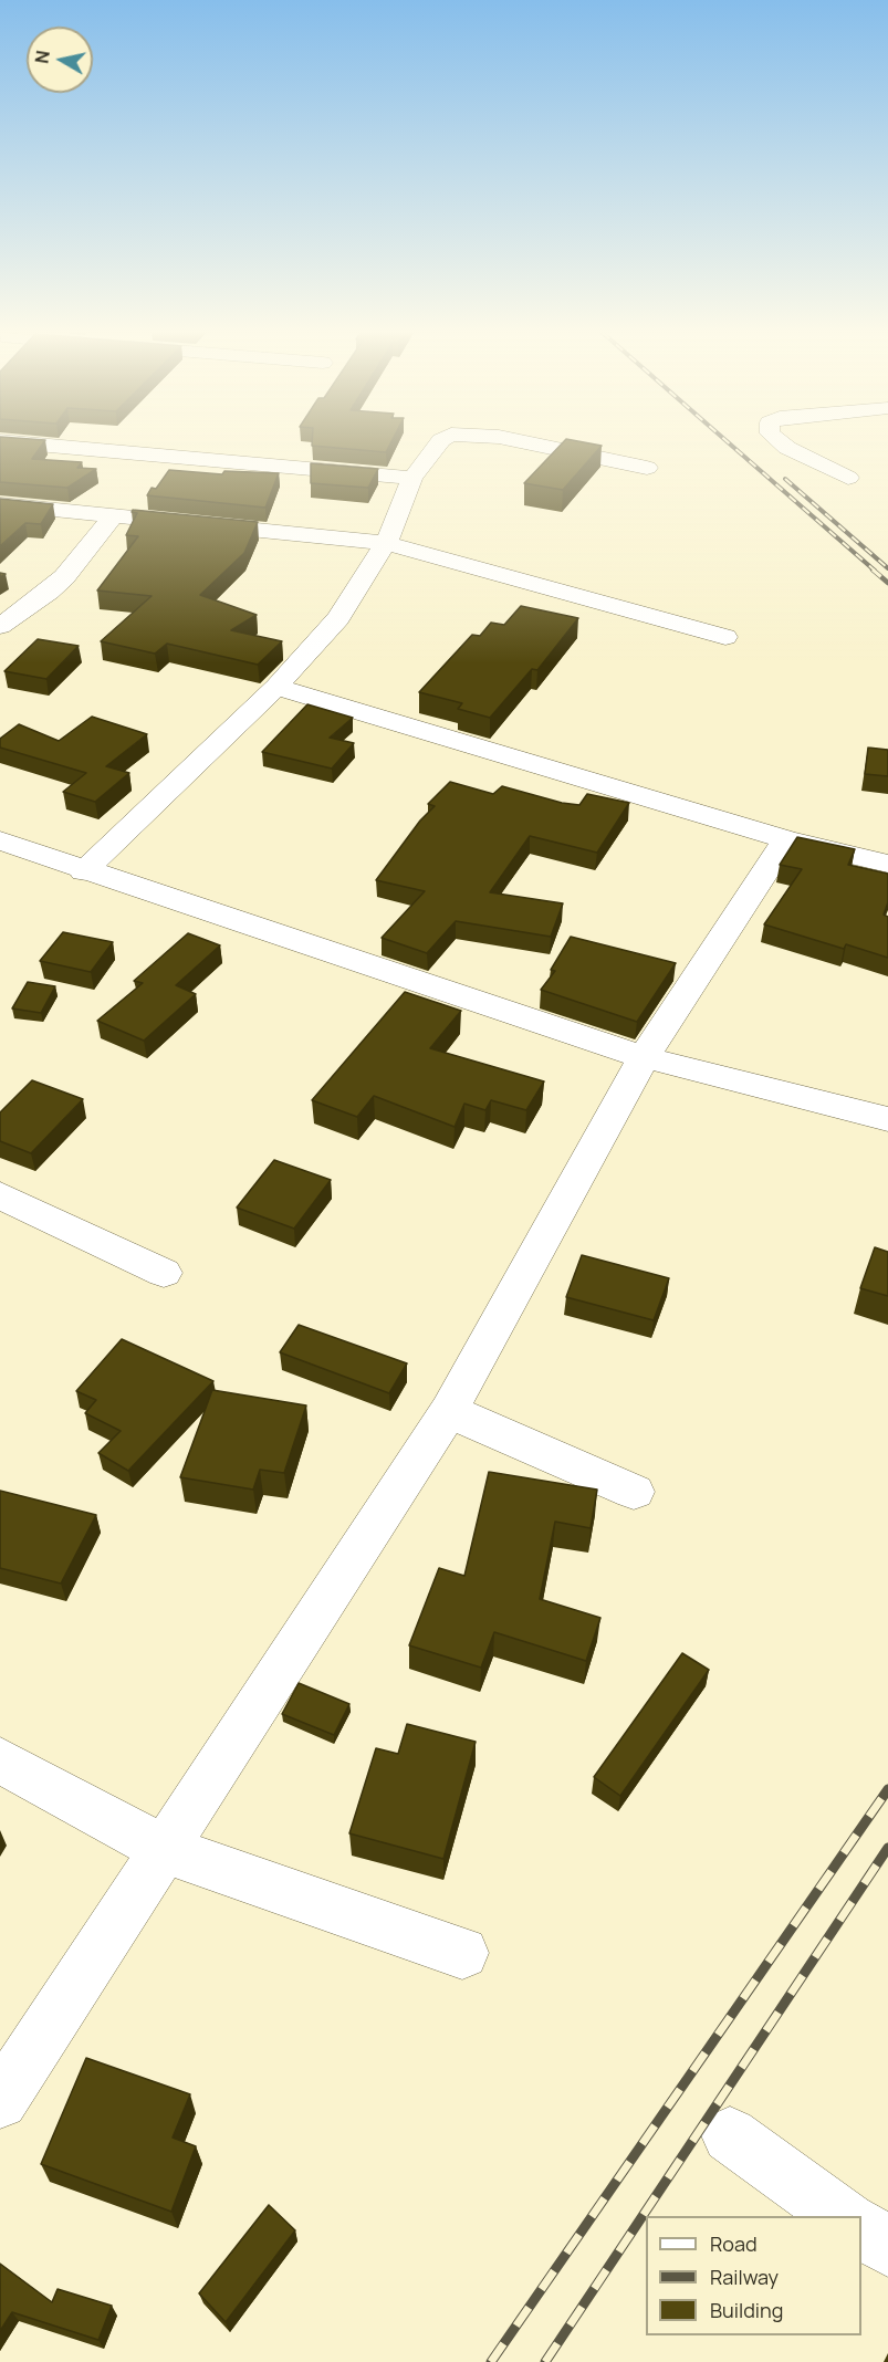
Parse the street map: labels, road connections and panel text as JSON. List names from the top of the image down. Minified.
{"legend":["Road","Railway","Building"],"north":"left"}
